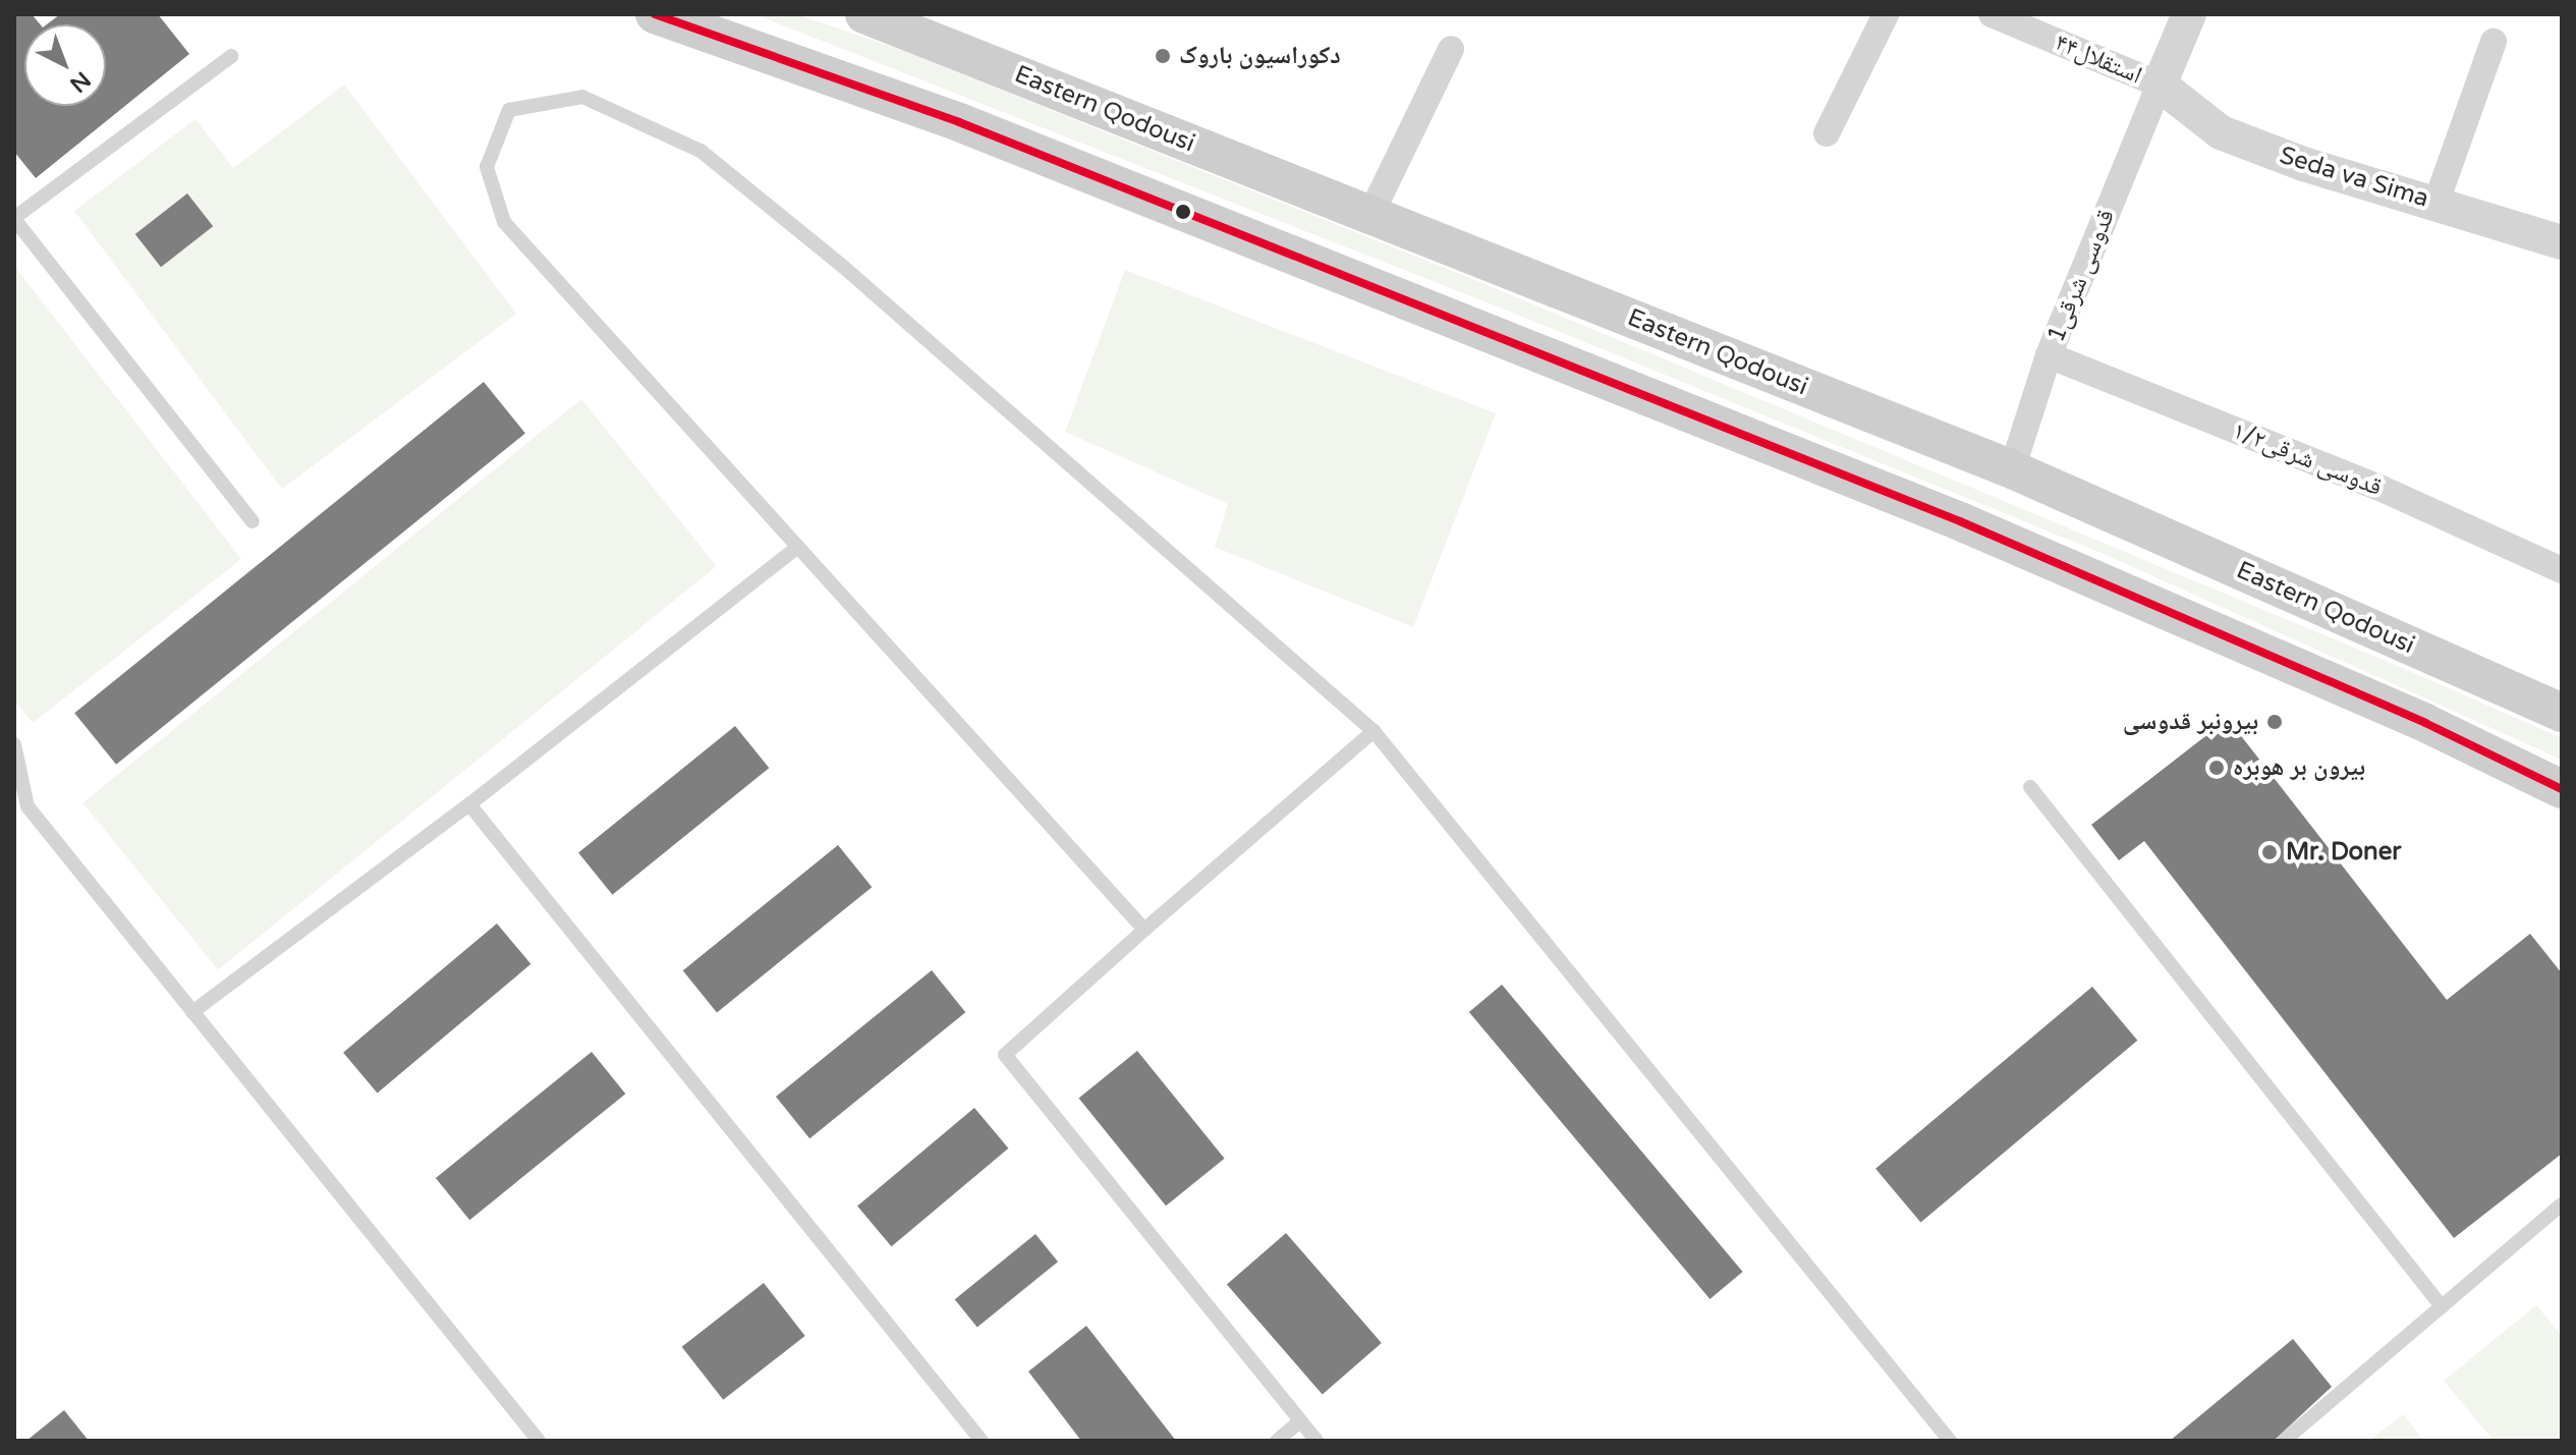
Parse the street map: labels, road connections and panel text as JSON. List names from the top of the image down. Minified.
{"streets":{"main road":["Eastern Qodousi"],"street":["استقلال۴۴","Seda va Sima","1قدوسی شرقی","قدوسی شرقی۱/۲"]},"crossings":[["استقلال۴۴","Seda va Sima"],["استقلال۴۴","1قدوسی شرقی"],["Eastern Qodousi","1قدوسی شرقی"],["Seda va Sima","1قدوسی شرقی"],["1قدوسی شرقی","قدوسی شرقی۱/۲"]],"places":["دکوراسیون باروک","بیرونبر قدوسی","بیرون بر هوبره","Mr. Doner"],"north":"bottom right"}
